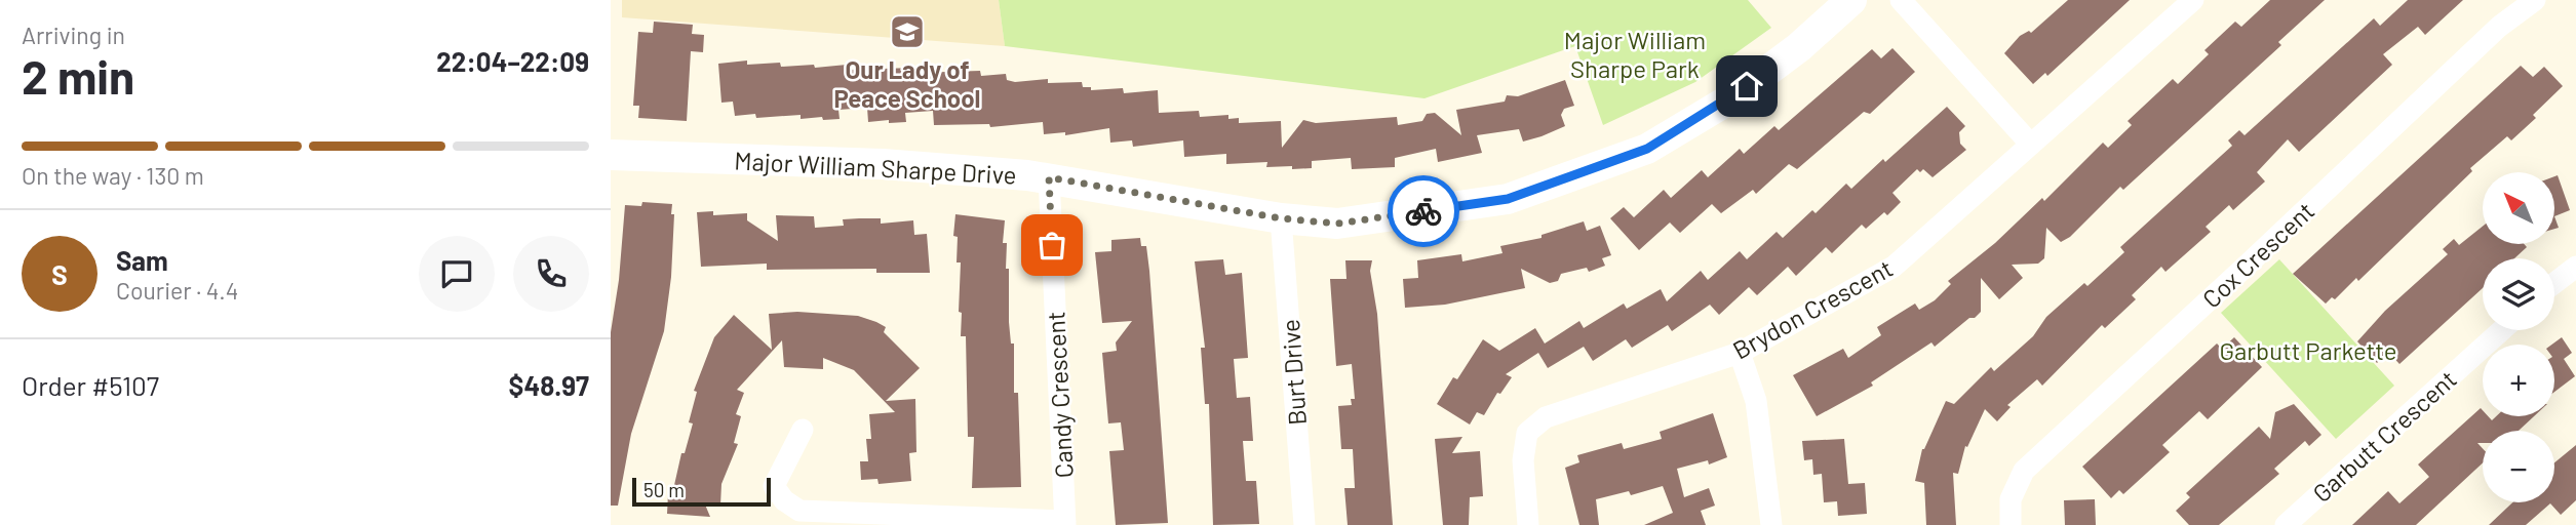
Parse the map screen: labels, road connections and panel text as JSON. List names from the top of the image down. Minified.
{"streets":{"street":["Major William Sharpe Drive","Cox Crescent","Brydon Crescent","Burt Drive","Candy Crescent","Garbutt Crescent"]},"crossings":[["Major William Sharpe Drive","Burt Drive"],["Major William Sharpe Drive","Candy Crescent"]],"parks":["Major William Sharpe Park","Garbutt Parkette"],"places":{"school or university":["Our Lady of Peace School"]},"scale_bar":"50 m","north":"top left","page":{"heading":["2 min","Arriving in","22:04–22:09"],"panel":["Sam","Courier · 4.4","Order #5107","$48.97"],"bar":"On the way · 130 m","map_buttons":["+","−"],"round":"S","scale":"50 m"}}
